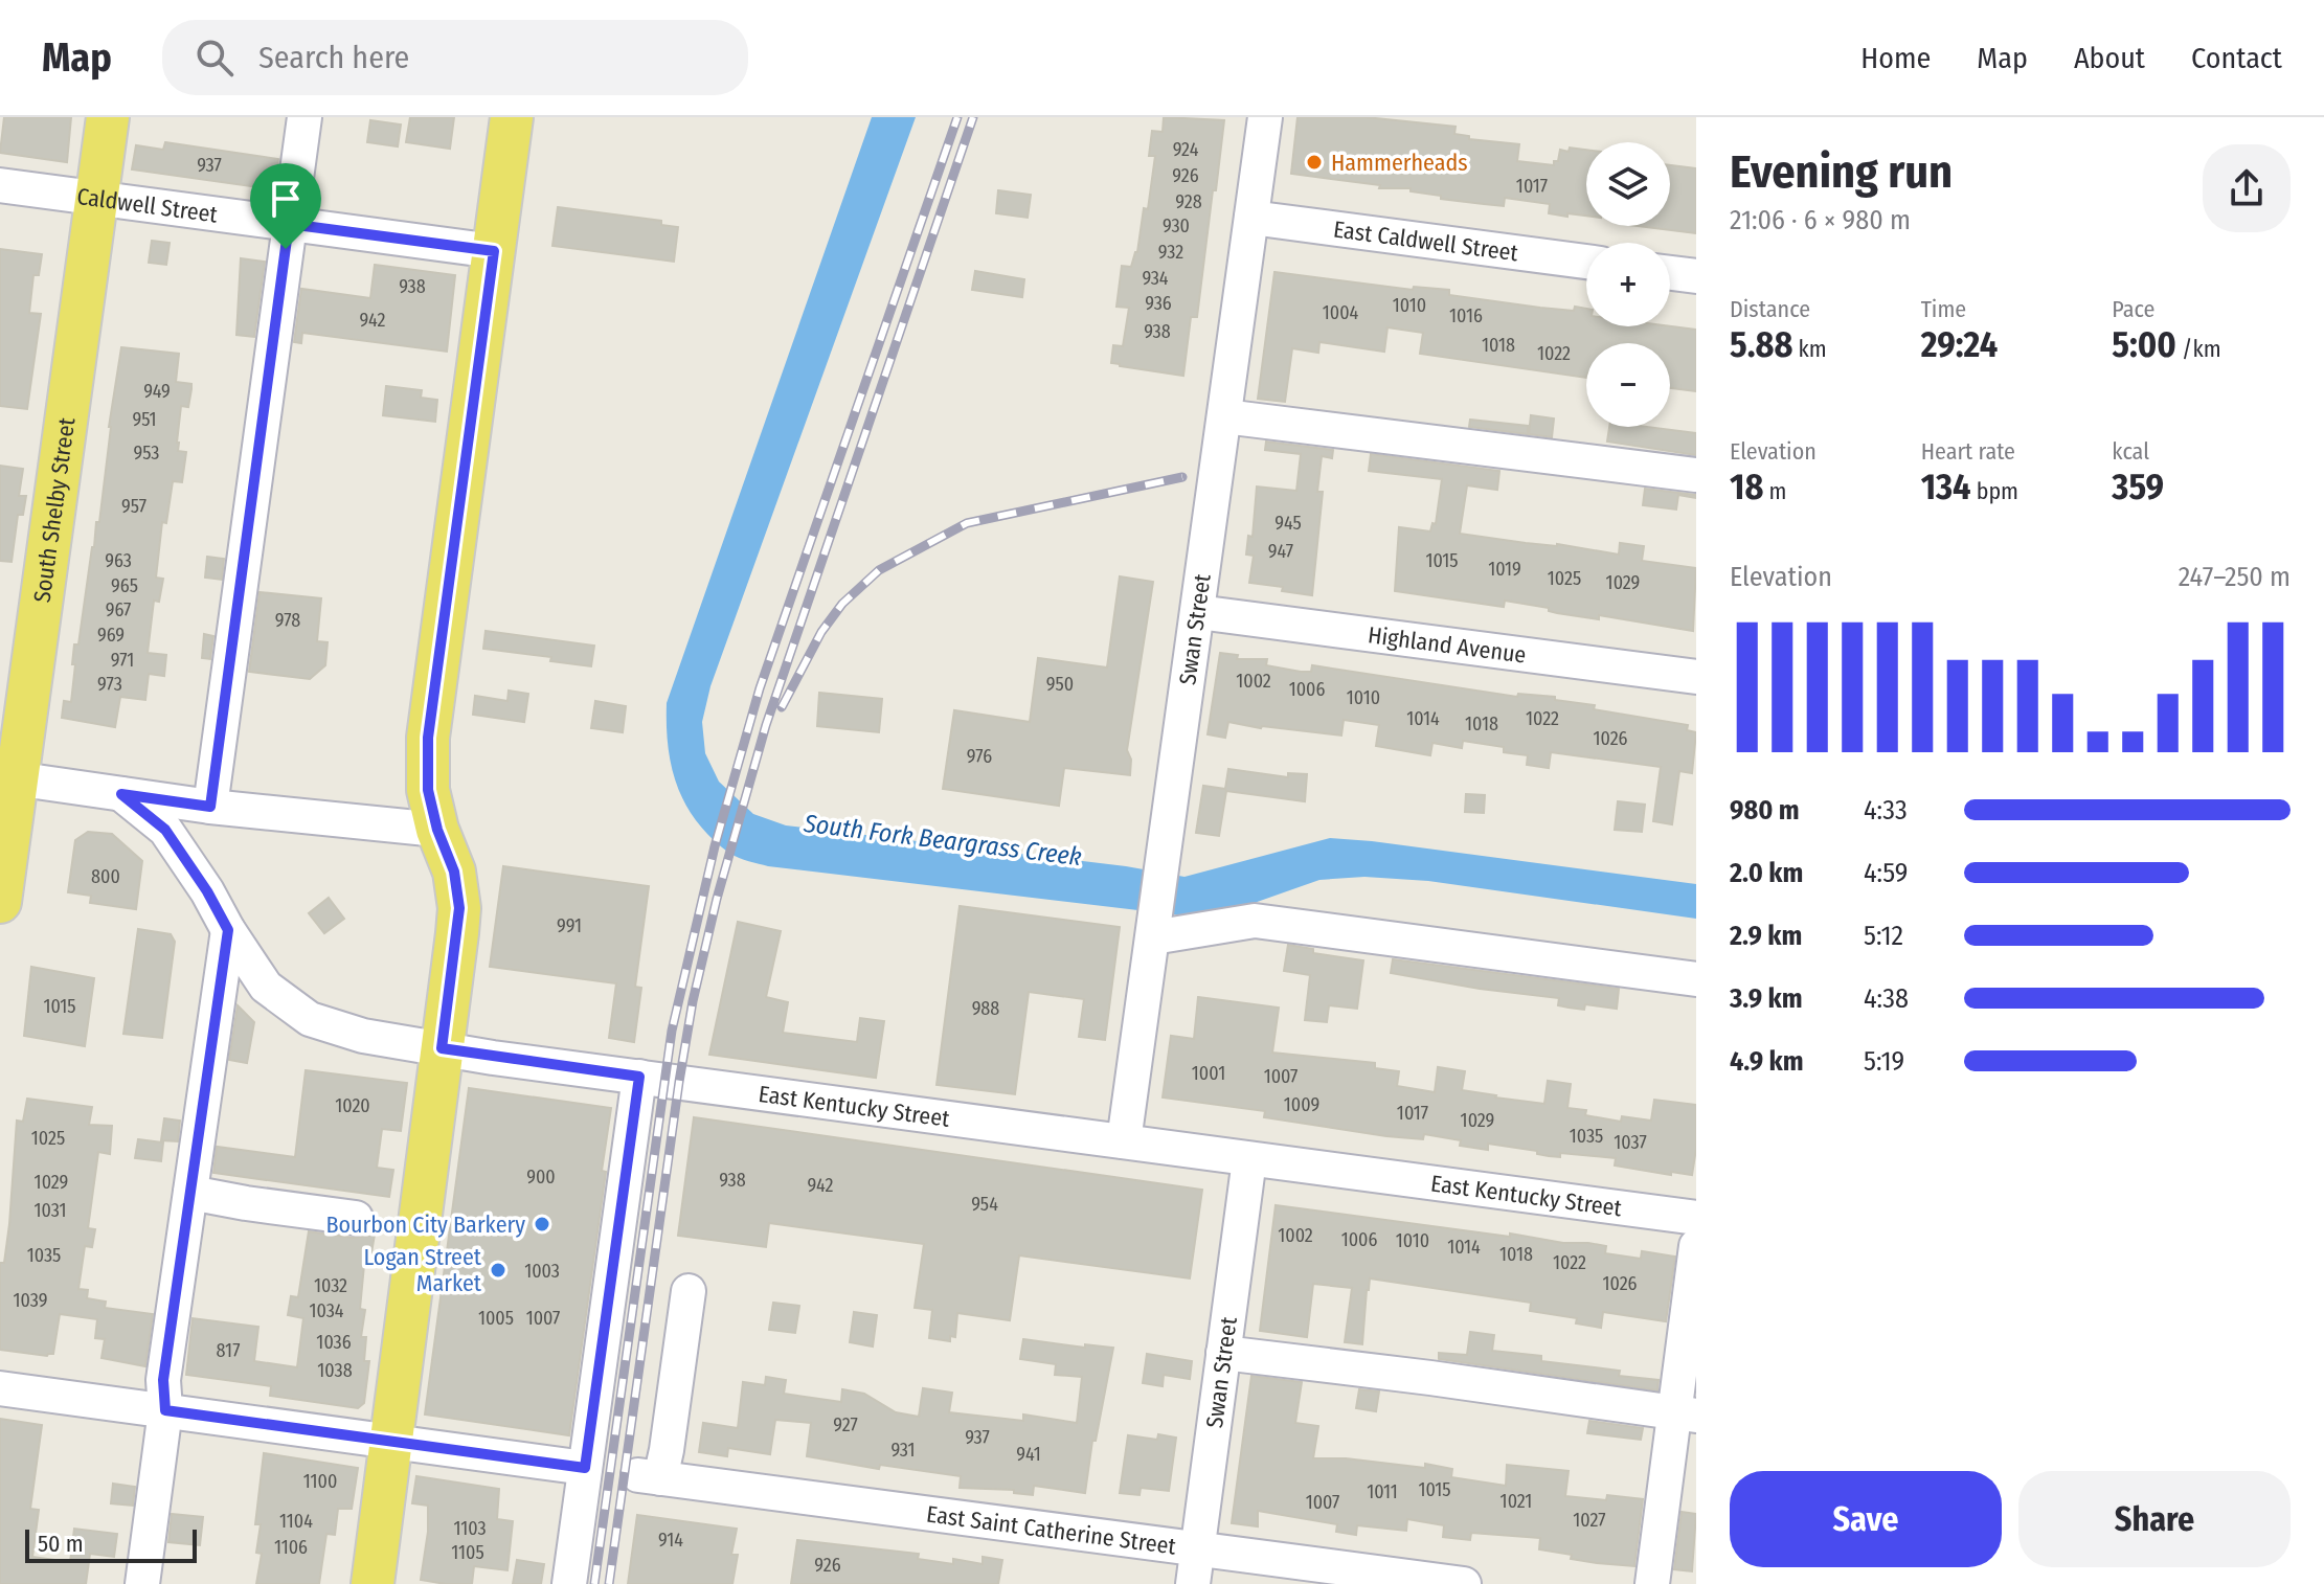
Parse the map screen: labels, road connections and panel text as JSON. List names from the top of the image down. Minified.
{"streets":{"main road":["South Shelby Street"],"street":["Caldwell Street","East Caldwell Street","Swan Street","Highland Avenue","East Kentucky Street","East Saint Catherine Street"]},"crossings":[["Caldwell Street","South Shelby Street"],["East Caldwell Street","Swan Street"],["Swan Street","Highland Avenue"],["Swan Street","East Kentucky Street"],["Swan Street","East Saint Catherine Street"]],"water":["South Fork Beargrass Creek"],"places":["Hammerheads","Bourbon City Barkery","Logan Street Market"],"house_numbers":["924","937","926","1017","928","930","932","934","938","936","1010","1004","1016","942","938","1018","1022","949","951","953","957","945","947","963","1015","1019","1025","1029","965","967","978","969","971","1002","973","950","1006","1010","1014","1022","1018","1026","976","800","991","1015","988","1001","1007","1009","1020","1017","1029","1035","1025","1037","900","938","1029","942","954","1031","1002","1006","1010","1014","1018","1035","1022","1003","1026","1032","1039","1034","1005","1007","1036","817","1038","927","937","931","941","1100","1015","1011","1021","1007","1027","1104","1103","914","1106","1105","926"],"scale_bar":"50 m","page":{"header":"Map","search":"Search here","nav":["Home","Map","About","Contact"],"heading":["Evening run","21:06 · 6 × 980 m"],"map_buttons":["+","−"],"stats":[["Distance","5.88 km"],["Time","29:24"],["Pace","5:00 /km"],["Elevation","18 m"],["Heart rate","134 bpm"],["kcal","359"]],"chart":["Elevation","247–250 m"],"list":[{"name":"980 m","note":"4:33"},{"name":"2.0 km","note":"4:59"},{"name":"2.9 km","note":"5:12"},{"name":"3.9 km","note":"4:38"},{"name":"4.9 km","note":"5:19"}],"buttons":["Save","Share"],"scale":"50 m"}}
